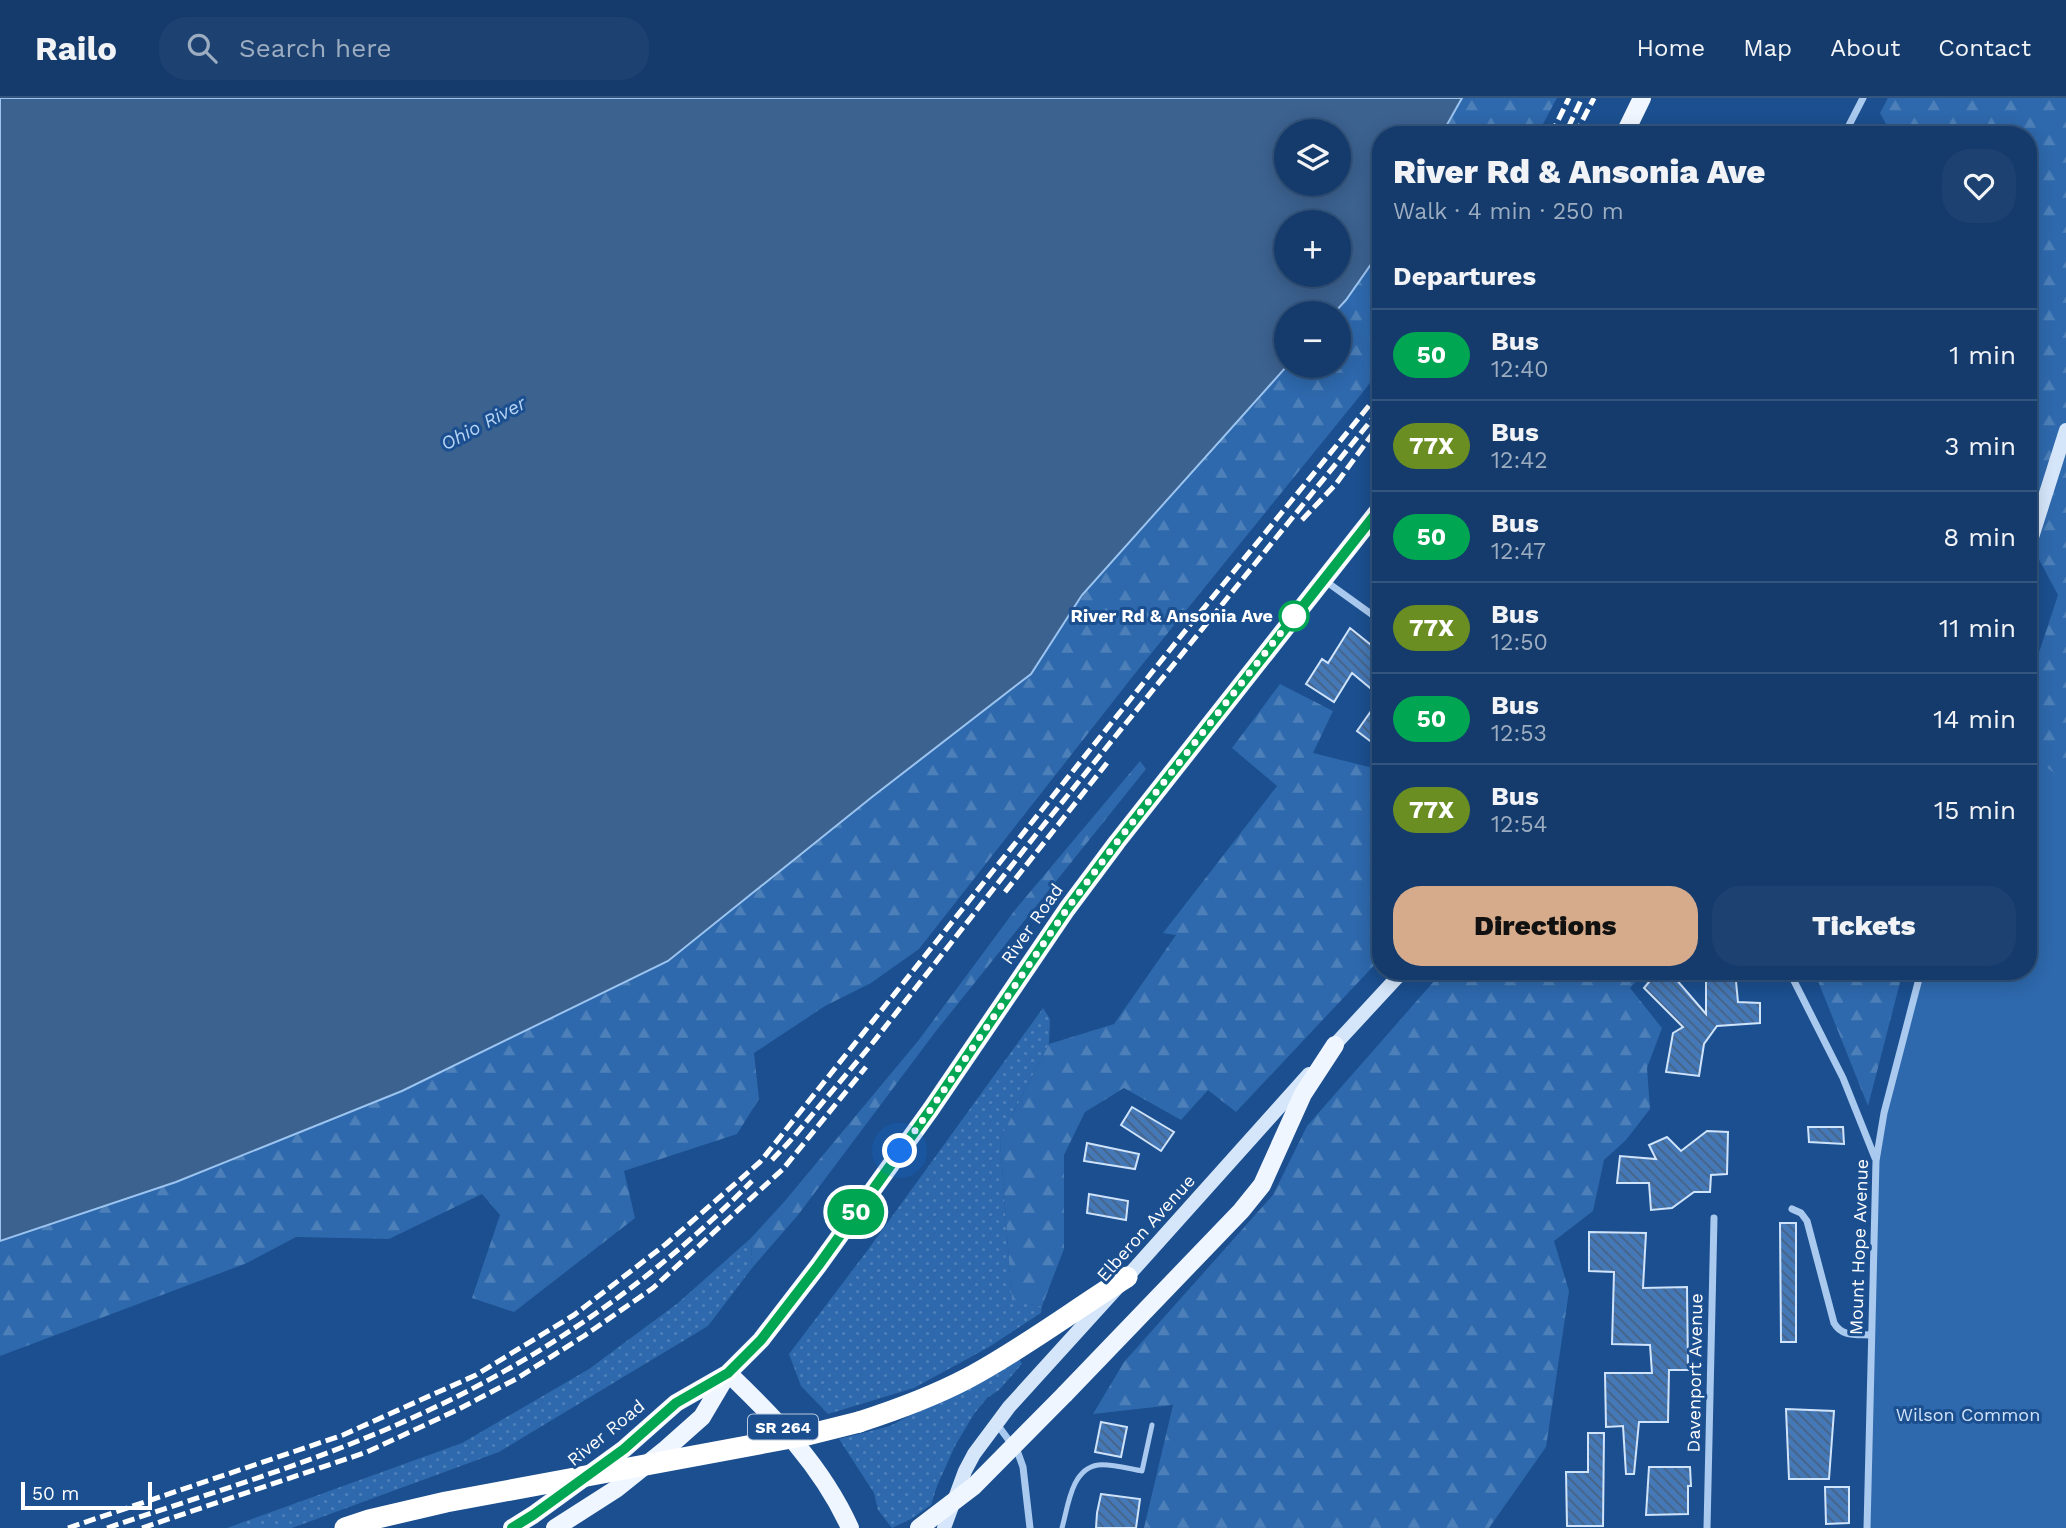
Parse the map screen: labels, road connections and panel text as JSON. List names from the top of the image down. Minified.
{"streets":{"main road":["River Road","SR 264"],"street":["Elberon Avenue","Mount Hope Avenue","Davenport Avenue"]},"crossings":[["River Road","SR 264"]],"water":["Ohio River"],"parks":["Wilson Common"],"places":["River Rd & Ansonia Ave"],"lines":["bus line 50"],"scale_bar":"50 m","page":{"header":"Railo","search":"Search here","nav":["Home","Map","About","Contact"],"on_map":"50","map_buttons":["+","−"],"heading":[["River Rd & Ansonia Ave","Walk · 4 min · 250 m"],"Departures"],"list":[{"mark":"50","name":"Bus","note":"12:40","value":"1 min"},{"mark":"77X","name":"Bus","note":"12:42","value":"3 min"},{"mark":"50","name":"Bus","note":"12:47","value":"8 min"},{"mark":"77X","name":"Bus","note":"12:50","value":"11 min"},{"mark":"50","name":"Bus","note":"12:53","value":"14 min"},{"mark":"77X","name":"Bus","note":"12:54","value":"15 min"}],"buttons":["Directions","Tickets"],"scale":"50 m"}}
